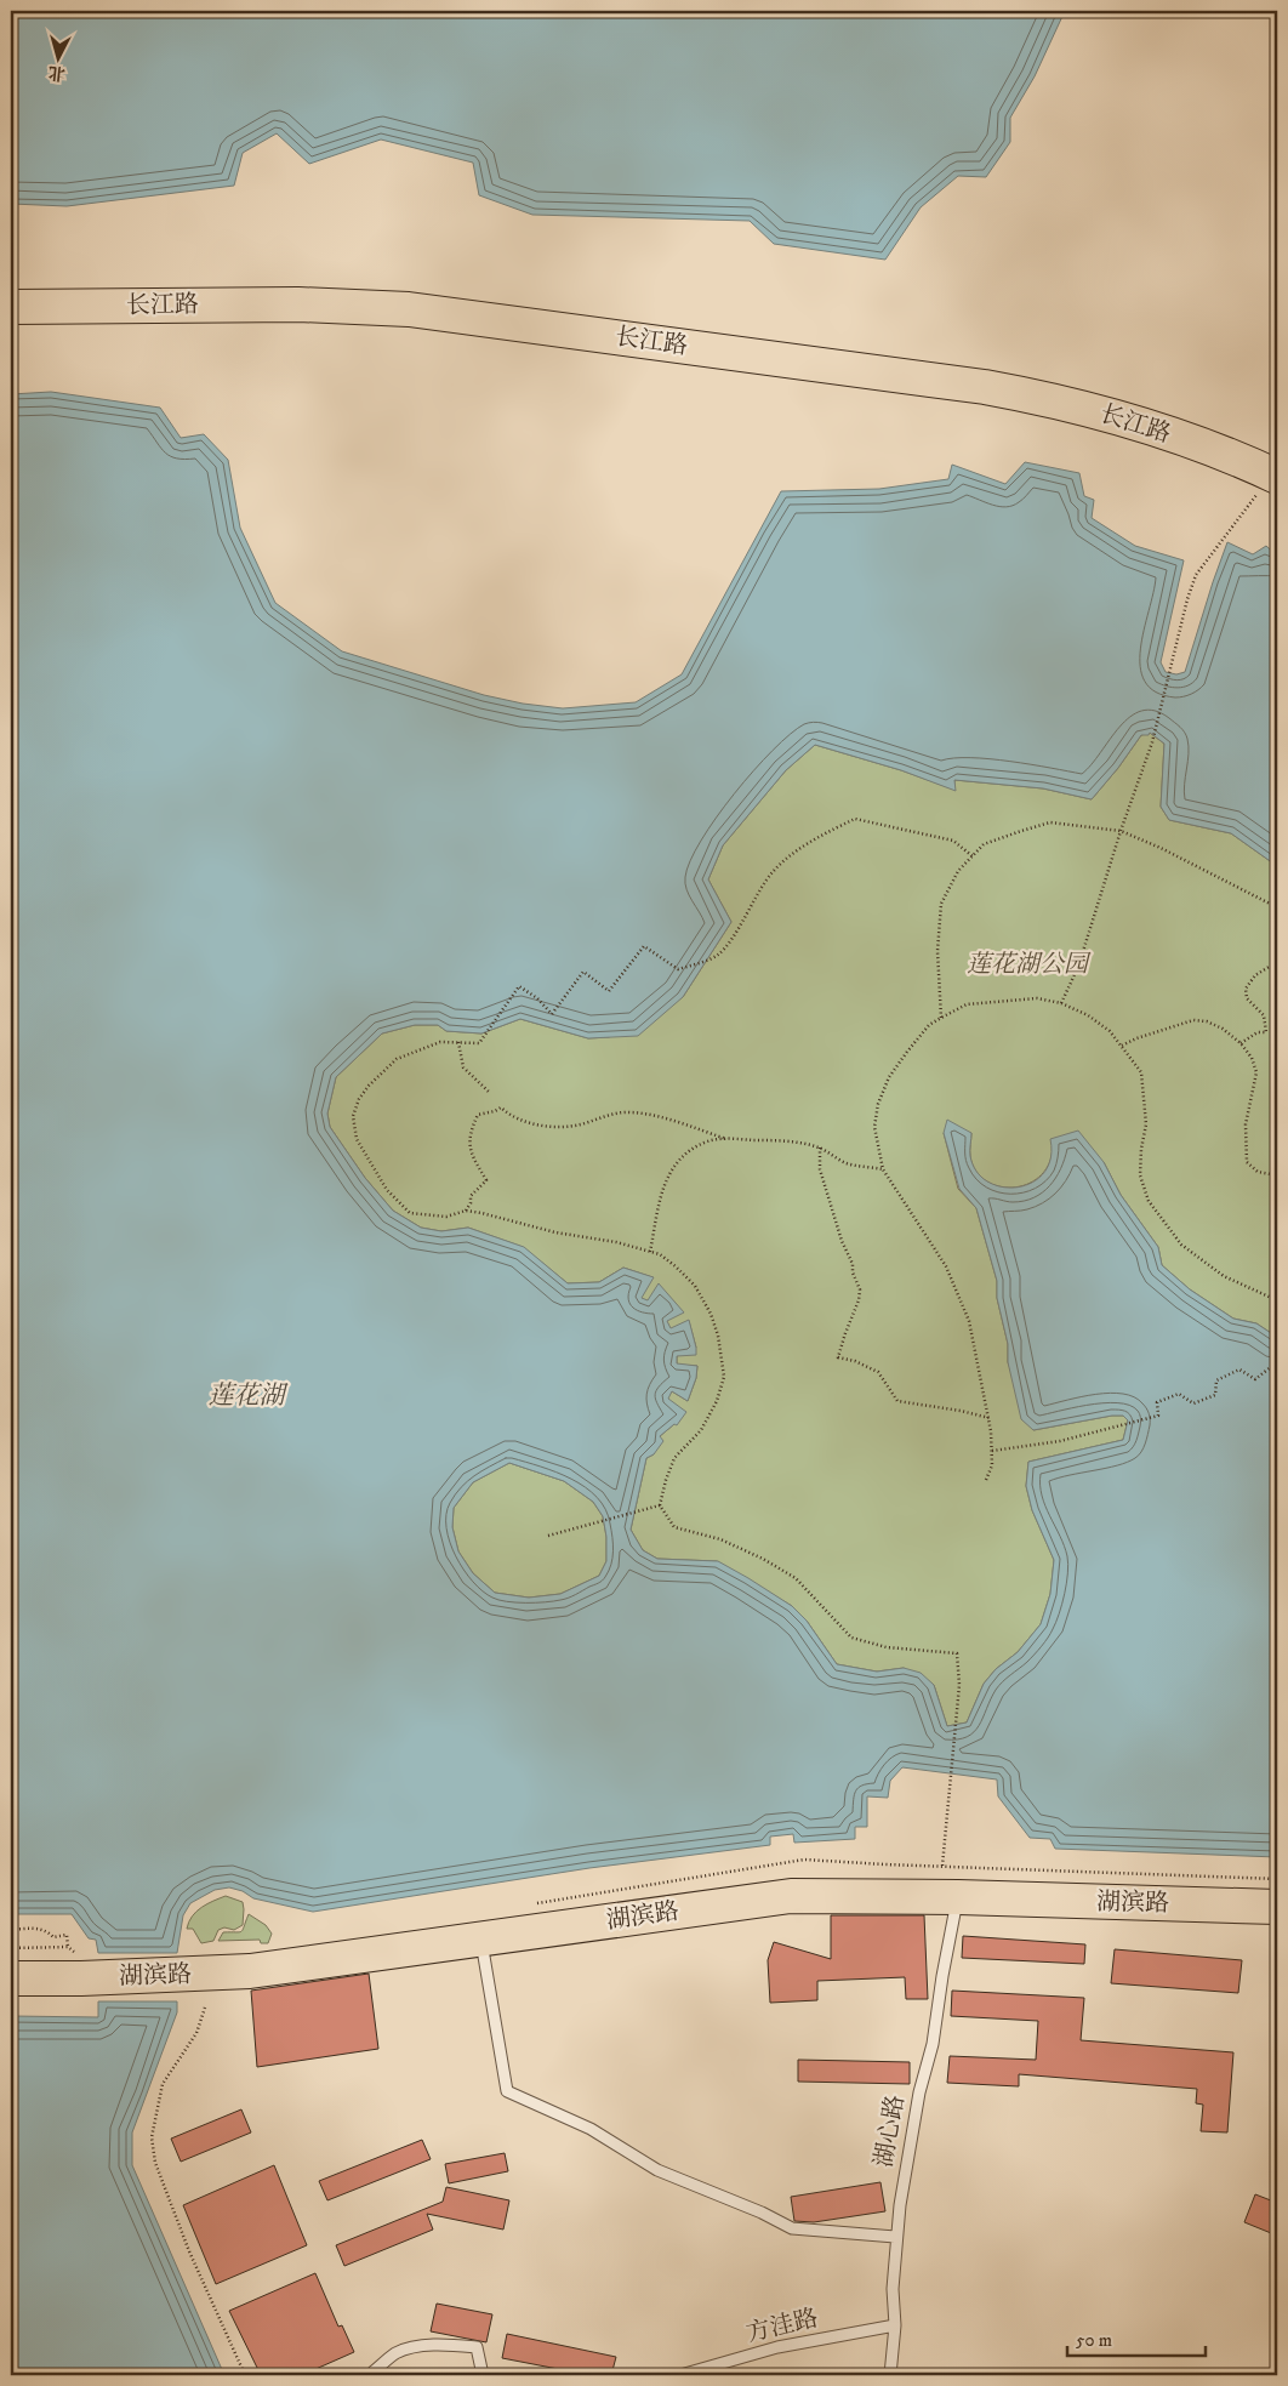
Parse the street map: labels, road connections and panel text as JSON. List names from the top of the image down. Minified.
{"streets":{"main road":["长江路","湖滨路"],"lane":["湖心路","方洼路"]},"crossings":[["湖滨路","湖心路"],["湖心路","方洼路"]],"water":["莲花湖"],"parks":["莲花湖公园"],"scale_bar":"50 m","north":"bottom"}
